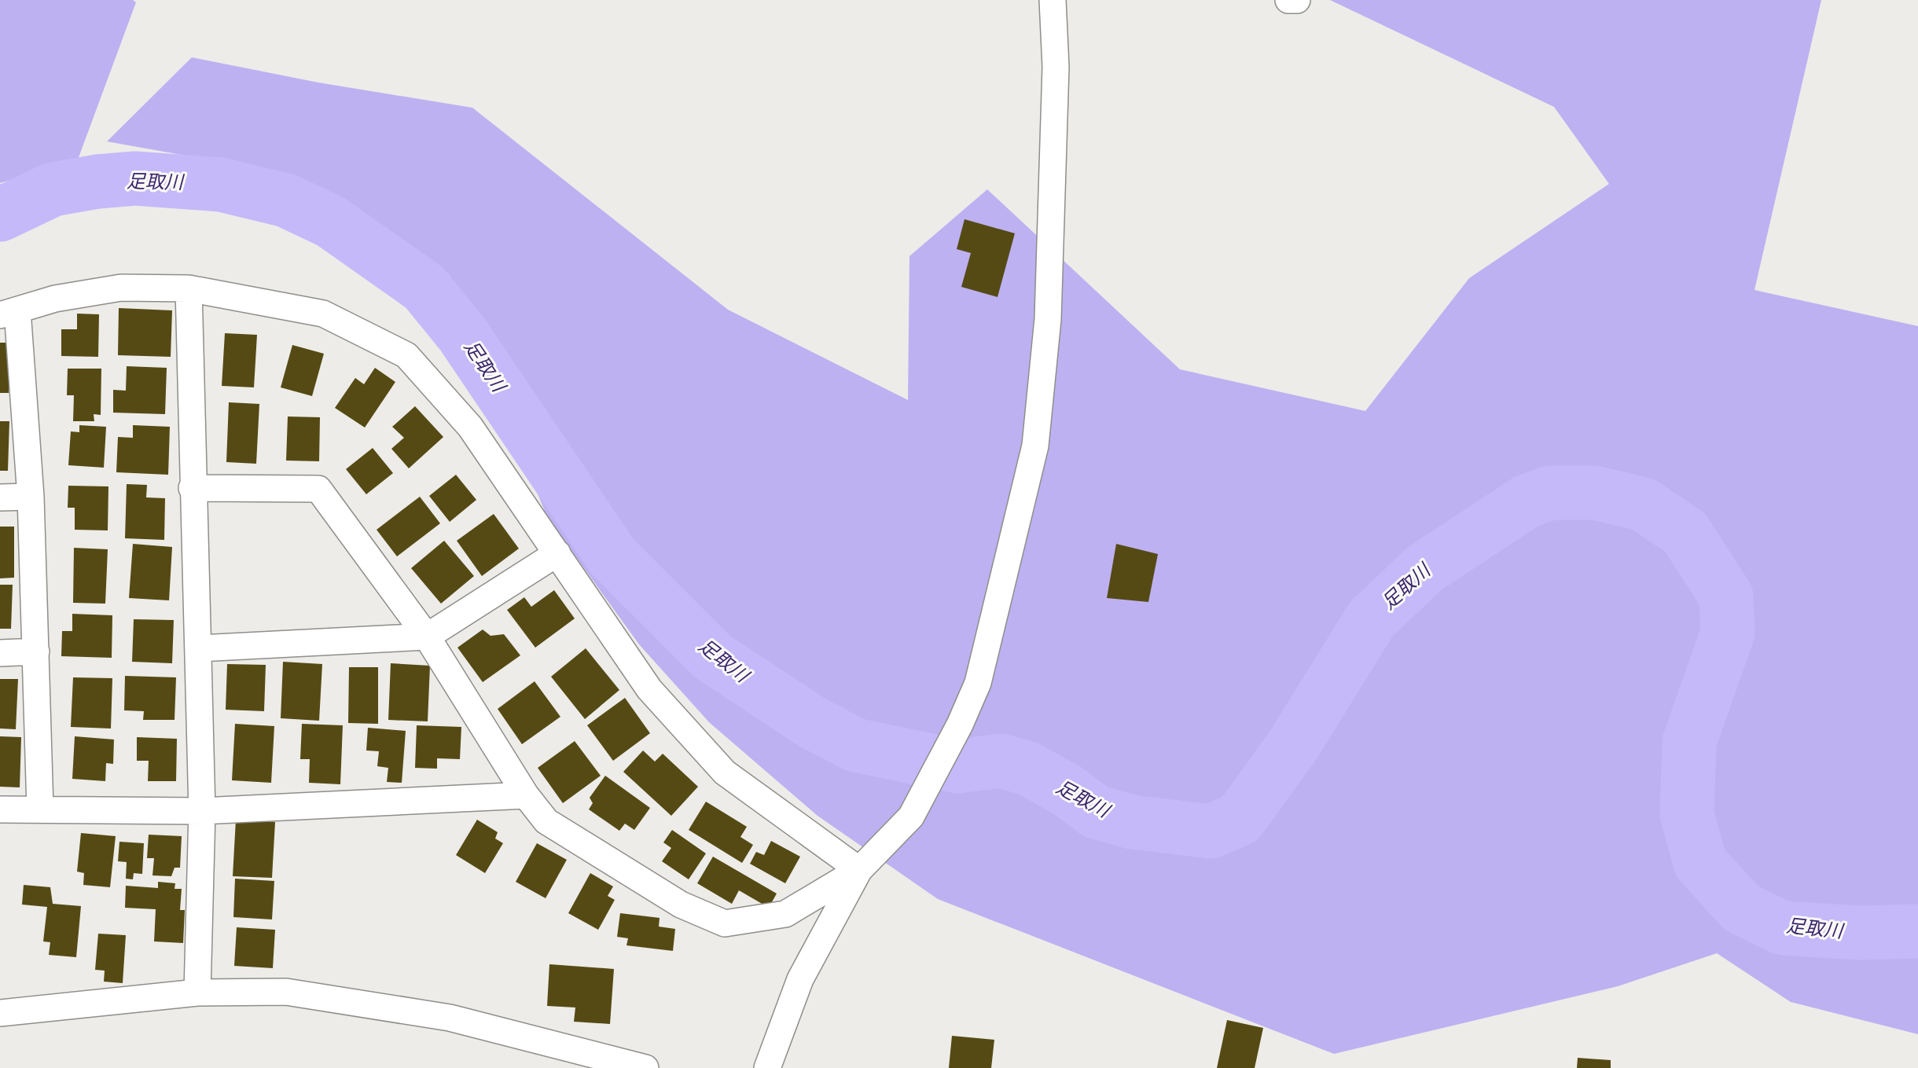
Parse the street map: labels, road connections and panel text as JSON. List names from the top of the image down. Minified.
{"water":["足取川"]}
